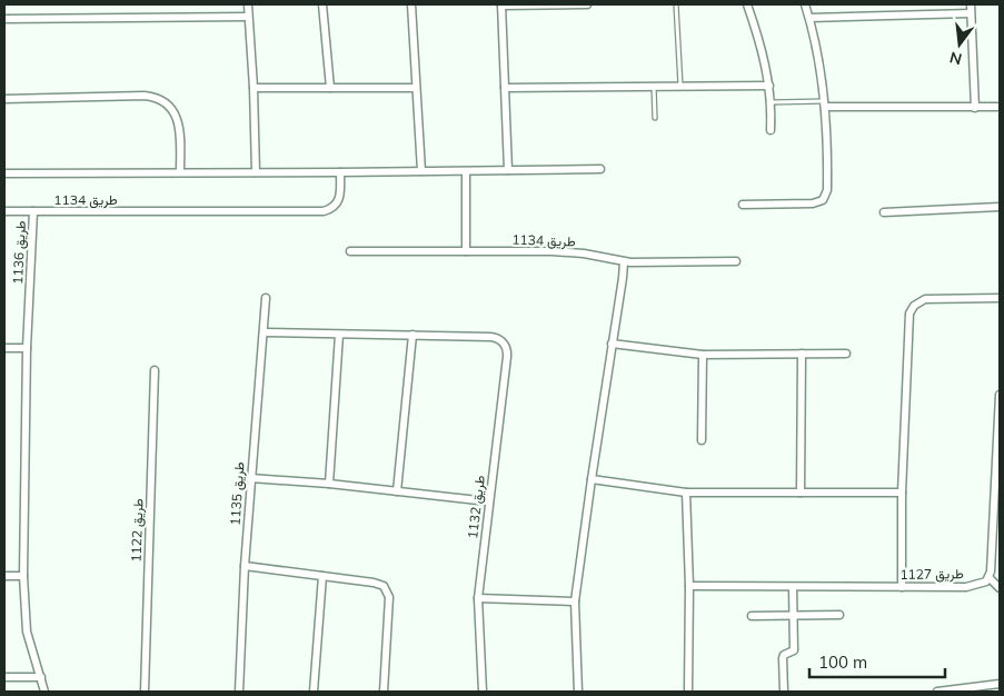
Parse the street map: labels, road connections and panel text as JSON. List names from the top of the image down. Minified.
{"streets":{"street":["طريق 1134","طريق 1136","طريق 1135","طريق 1132","طريق 1122","طريق 1127"]},"crossings":[["طريق 1134","طريق 1136"]],"scale_bar":"100 m","north":"bottom"}
